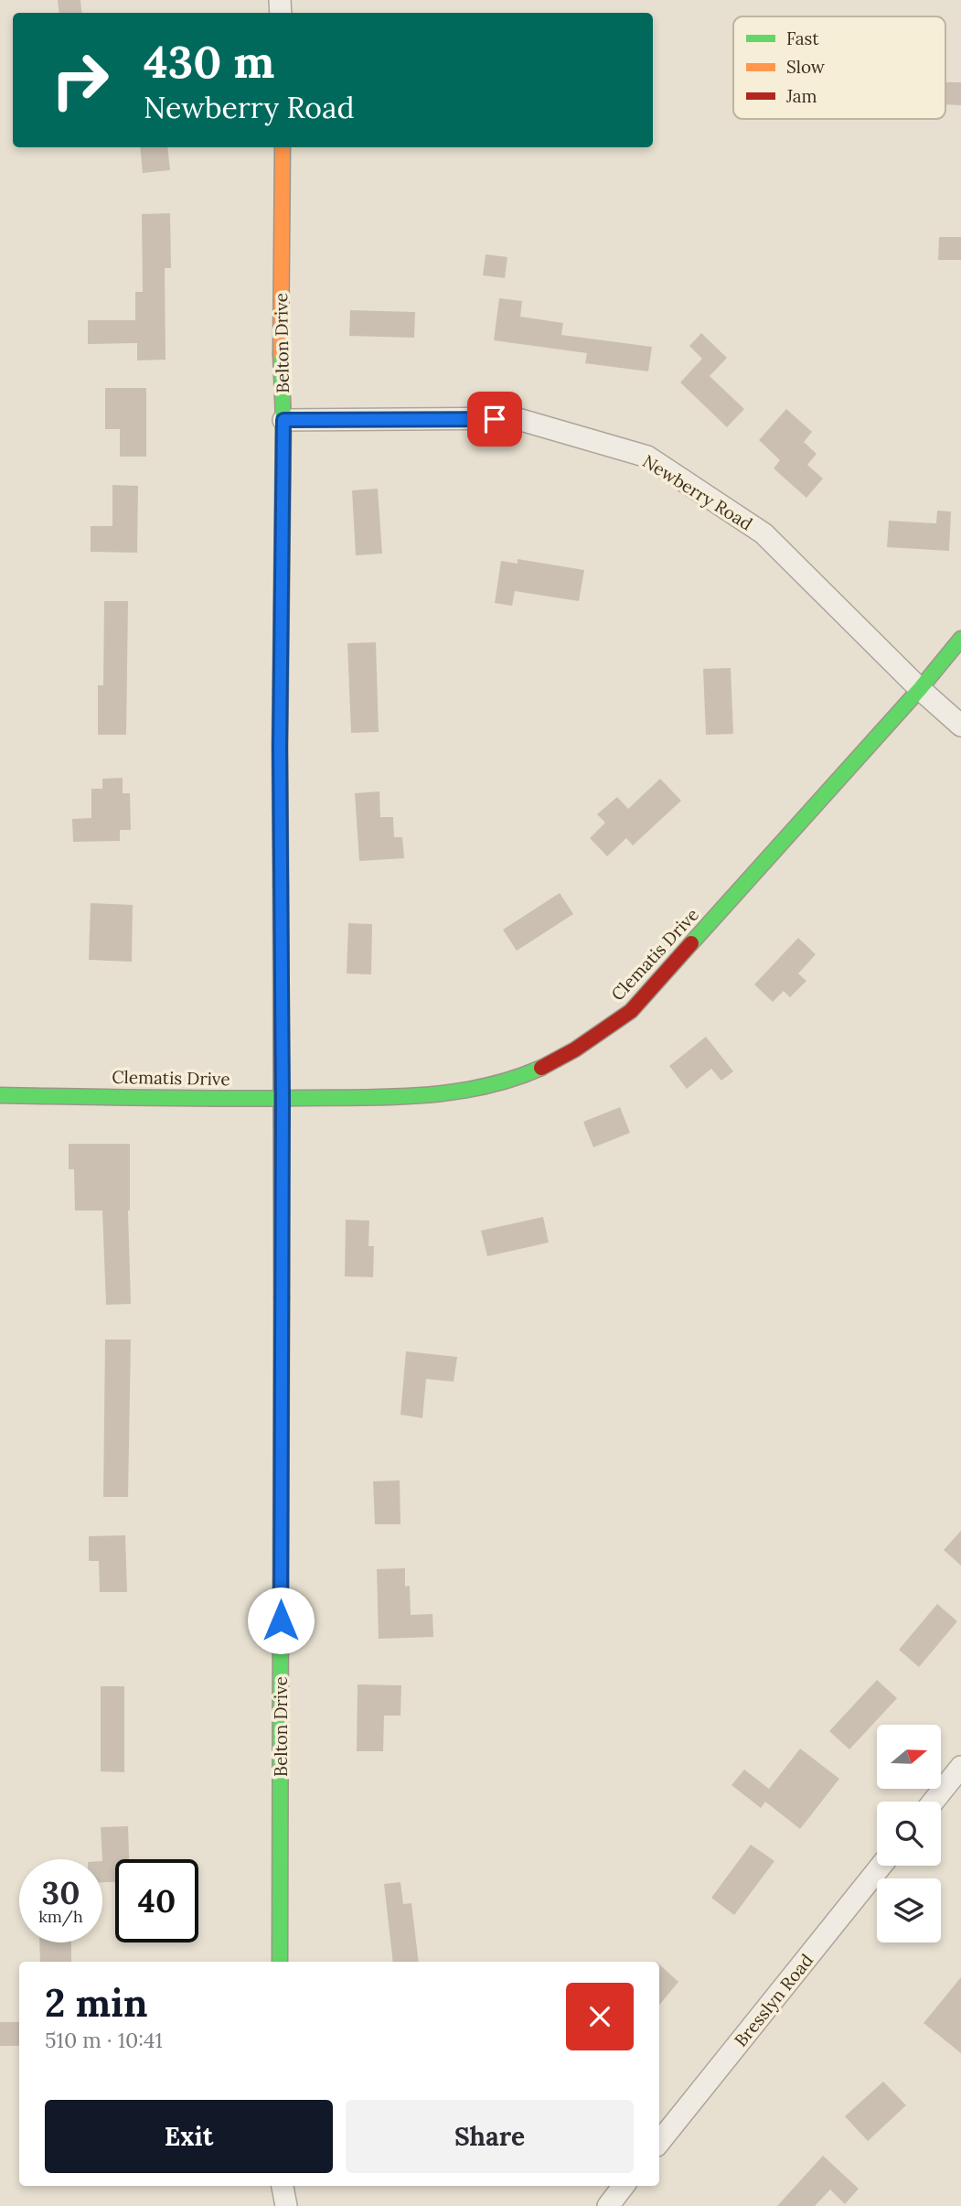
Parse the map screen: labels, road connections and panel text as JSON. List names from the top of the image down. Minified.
{"streets":{"street":["Belton Drive","Newberry Road","Clematis Drive","Bresslyn Road"]},"crossings":[["Belton Drive","Newberry Road"],["Belton Drive","Clematis Drive"],["Newberry Road","Clematis Drive"]],"legend":["Fast","Slow","Jam"],"north":"right","page":{"turn":["430 m","Newberry Road"],"speed":"30 km/h","limit":"40","heading":["2 min","510 m · 10:41"],"buttons":["Exit","Share"]}}
